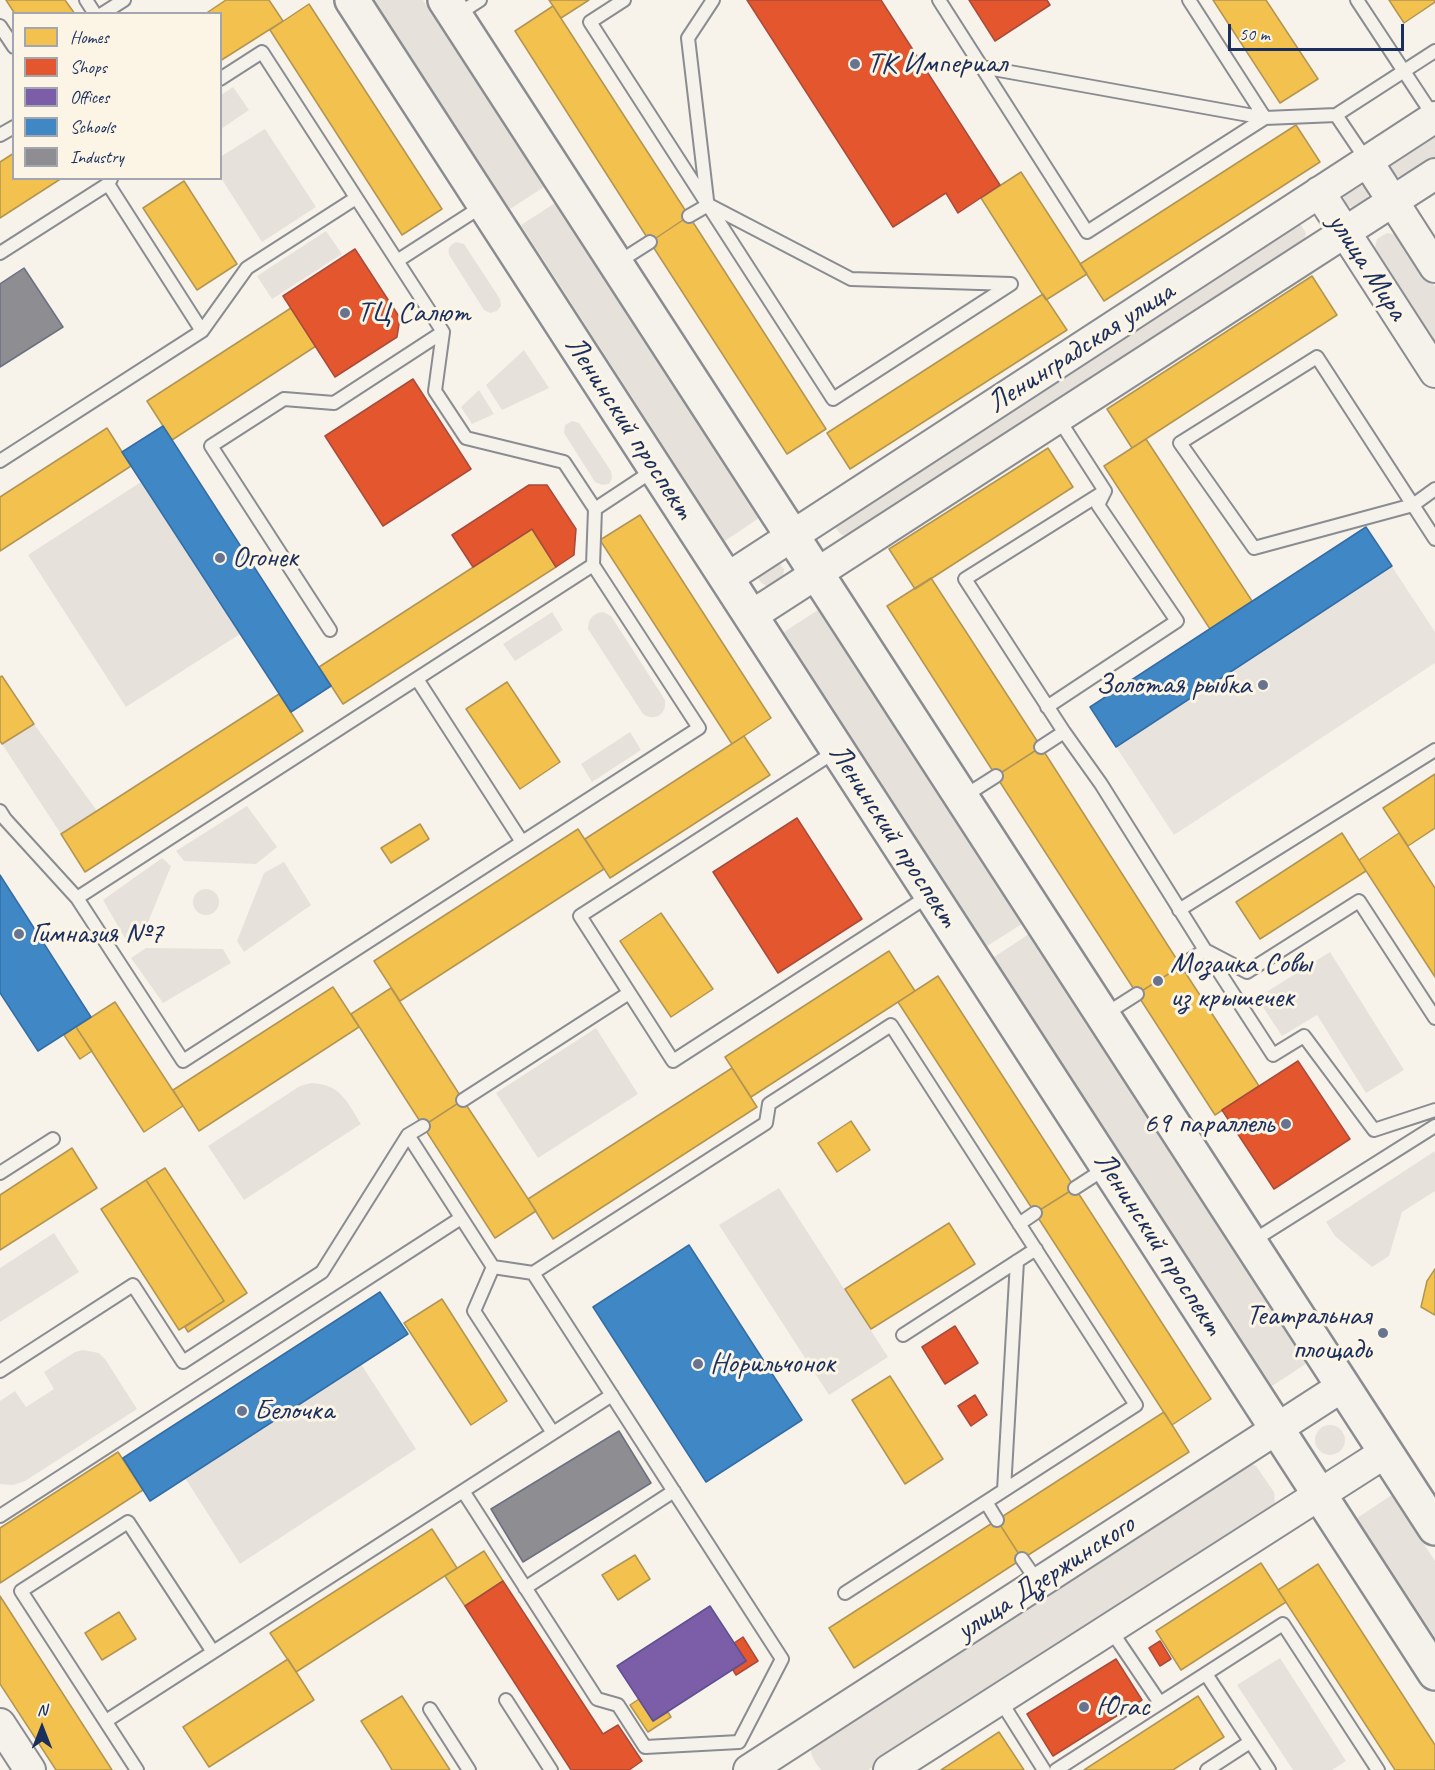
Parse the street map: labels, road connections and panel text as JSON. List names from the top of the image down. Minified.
{"streets":{"main road":["Ленинский проспект"],"street":["улица Мира","Ленинградская улица","улица Дзержинского"]},"crossings":[["улица Мира","Ленинградская улица"],["Ленинградская улица","Ленинский проспект"],["Ленинский проспект","улица Дзержинского"]],"places":["ТК Империал","ТЦ Салют","Огонек","Золотая рыбка","Гимназия №7","Мозаика Совы из крышечек","69 параллель","Театральная площадь","Норильчонок","Белочка","Югас"],"legend":["Homes","Shops","Offices","Schools","Industry"],"scale_bar":"50 m","north":"top"}
